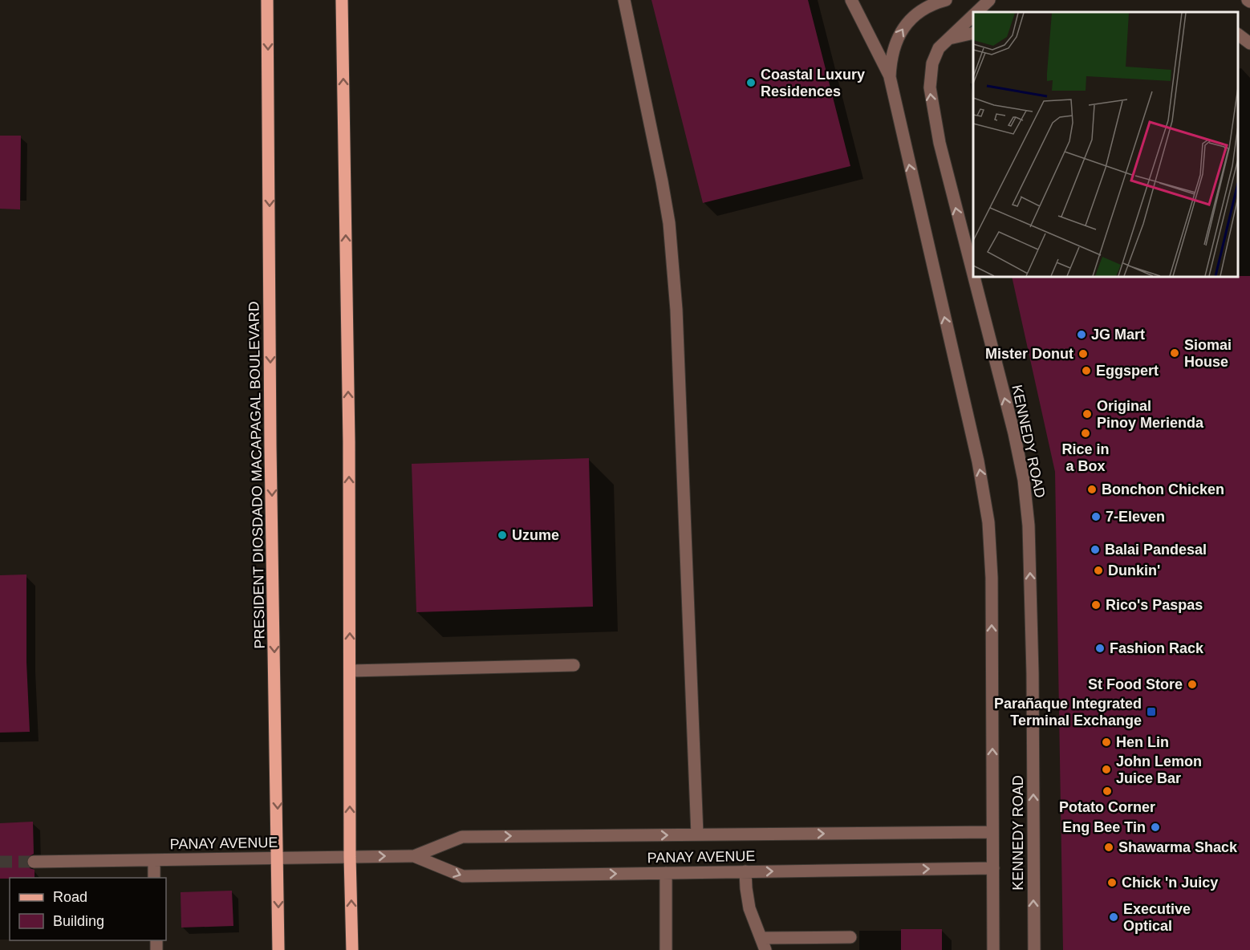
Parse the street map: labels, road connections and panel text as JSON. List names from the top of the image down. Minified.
{"streets":{"main road":["PRESIDENT DIOSDADO MACAPAGAL BOULEVARD"],"street":["KENNEDY ROAD","PANAY AVENUE"]},"crossings":[["KENNEDY ROAD","PANAY AVENUE"],["PRESIDENT DIOSDADO MACAPAGAL BOULEVARD","PANAY AVENUE"]],"one_way":["KENNEDY ROAD","PANAY AVENUE"],"places":{"other":["Coastal Luxury Residences","JG Mart","Siomai House","Mister Donut","Eggspert","Original Pinoy Merienda","Rice in a Box","Bonchon Chicken","7-Eleven","Uzume","Balai Pandesal","Dunkin'","Rico's Paspas","Fashion Rack","St Food Store","Hen Lin","John Lemon Juice Bar","Potato Corner","Eng Bee Tin","Shawarma Shack","Chick 'n Juicy","Executive Optical"],"transit":["Parañaque Integrated Terminal Exchange"]},"legend":["Road","Building"]}
